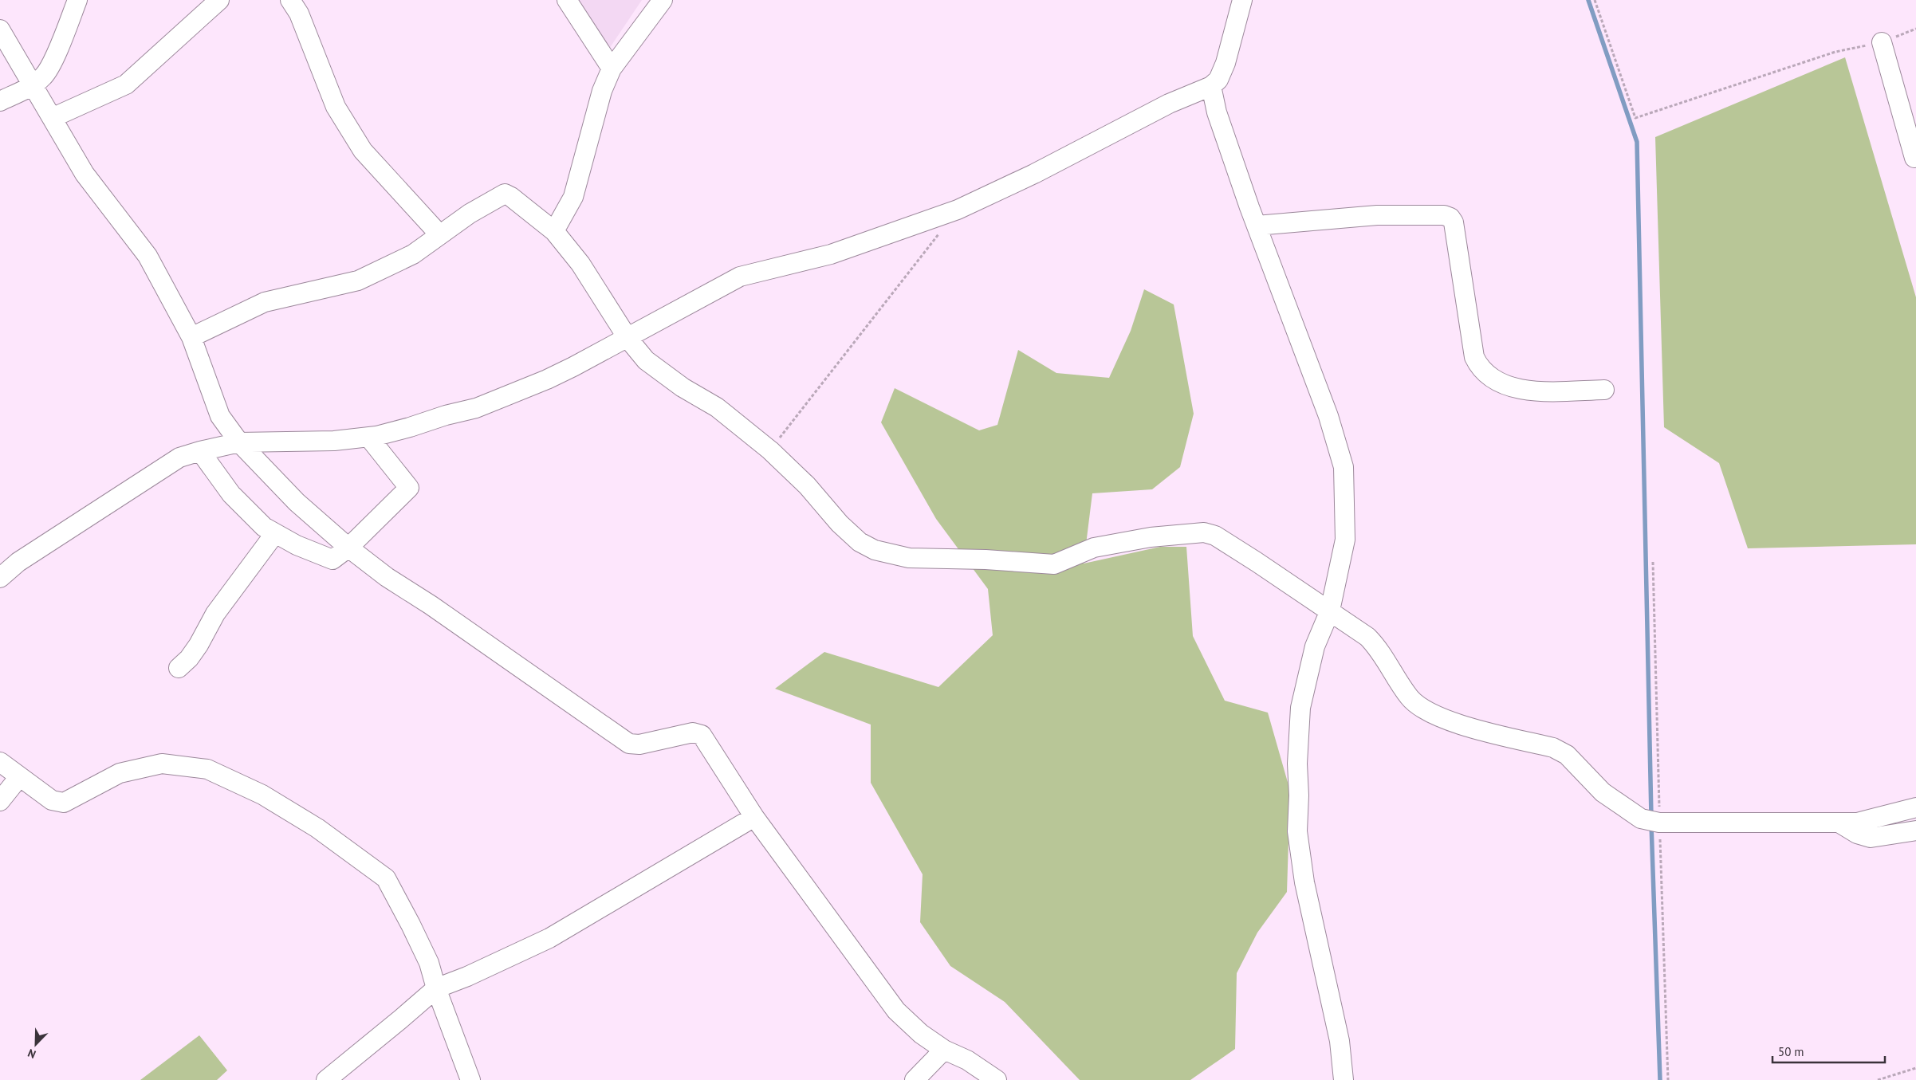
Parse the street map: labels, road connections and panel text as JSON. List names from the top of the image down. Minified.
{"scale_bar":"50 m","north":"bottom left"}
